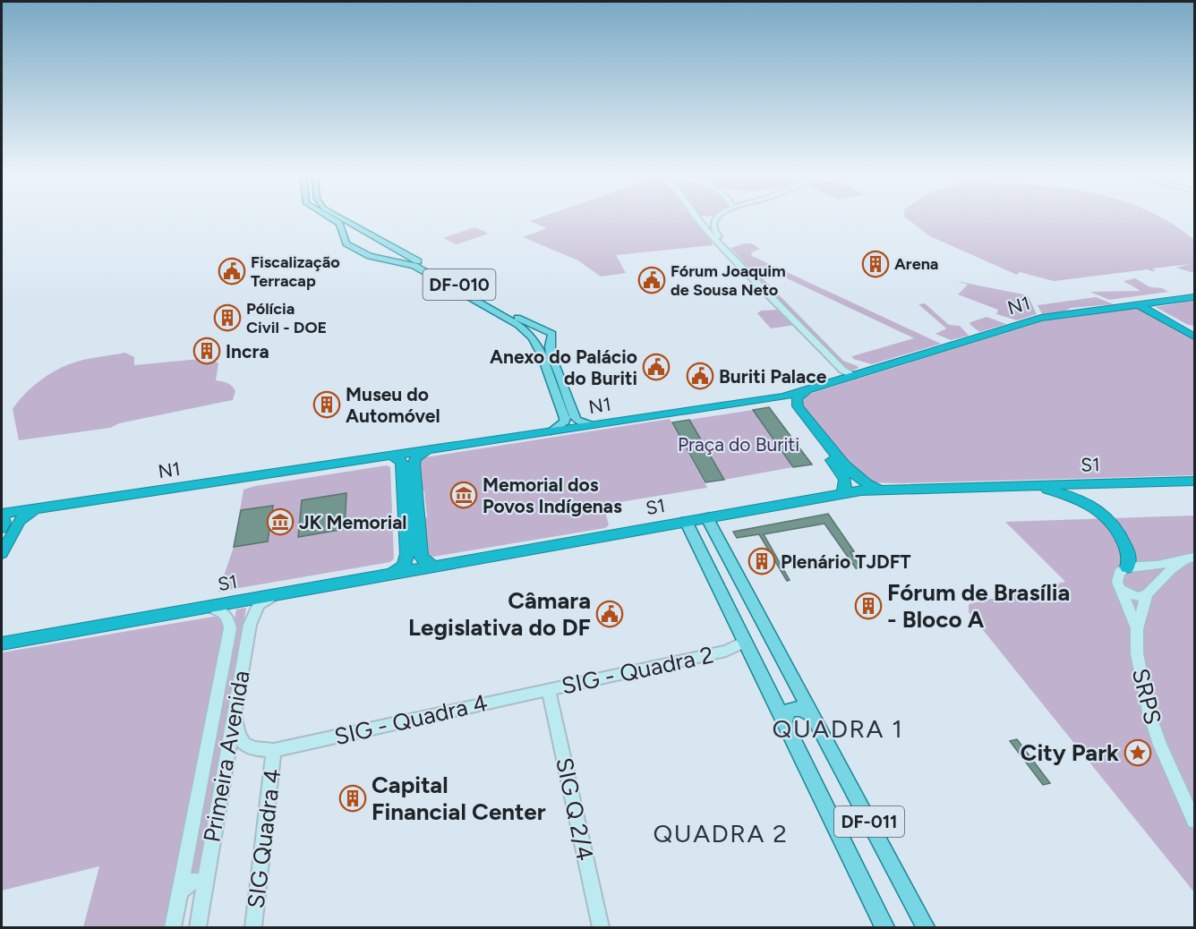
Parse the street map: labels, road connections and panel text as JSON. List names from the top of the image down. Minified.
{"streets":{"highway":["N1","S1"],"main road":["DF-010","SIG - Quadra 2","SRPS","SIG - Quadra 4","Primeira Avenida","SIG Q 2/4","DF-011","SIG Quadra 4"]},"crossings":[["DF-010","N1"],["S1","Primeira Avenida"],["S1","DF-011"],["SIG - Quadra 2","SIG - Quadra 4"],["SIG - Quadra 2","SIG Q 2/4"],["SIG - Quadra 2","DF-011"],["SIG - Quadra 4","Primeira Avenida"],["SIG - Quadra 4","SIG Q 2/4"],["SIG - Quadra 4","SIG Quadra 4"]],"districts":["QUADRA 1","QUADRA 2"],"parks":["Praça do Buriti"],"places":{"building":["Arena","Pólícia Civil - DOE","Incra","Museu do Automóvel","Plenário TJDFT","Fórum de Brasília - Bloco A","Capital Financial Center"],"public building":["Fiscalização Terracap","Fórum Joaquim de Sousa Neto","Anexo do Palácio do Buriti","Buriti Palace","Câmara Legislativa do DF"],"museum":["Memorial dos Povos Indígenas","JK Memorial"],"place":["City Park"]}}
